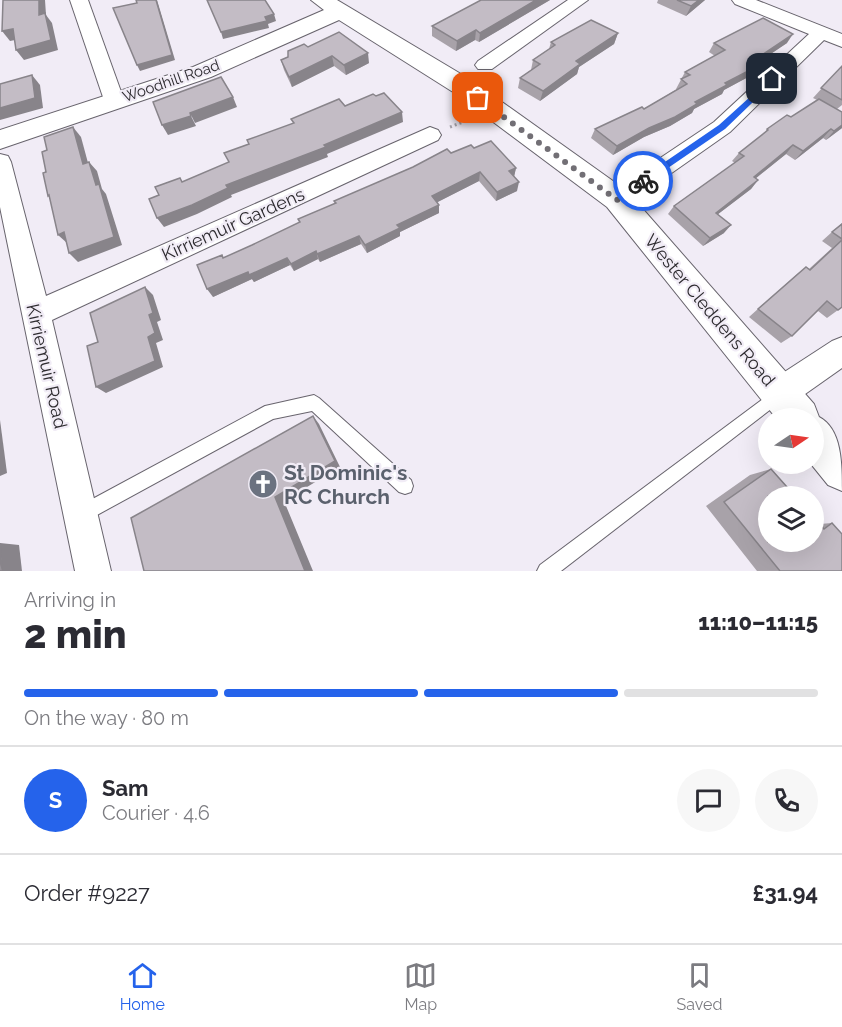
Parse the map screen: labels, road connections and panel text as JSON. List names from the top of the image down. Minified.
{"streets":{"street":["Woodhill Road","Kirriemuir Gardens","Wester Cleddens Road","Kirriemuir Road"]},"crossings":[["Woodhill Road","Wester Cleddens Road"],["Kirriemuir Gardens","Kirriemuir Road"]],"places":{"church":["St Dominic's RC Church"]},"north":"right","page":{"heading":["2 min","Arriving in","11:10–11:15"],"panel":["Sam","Courier · 4.6","Order #9227","£31.94"],"bar":"On the way · 80 m","round":"S","tabs":["Home","Map","Saved"]}}
